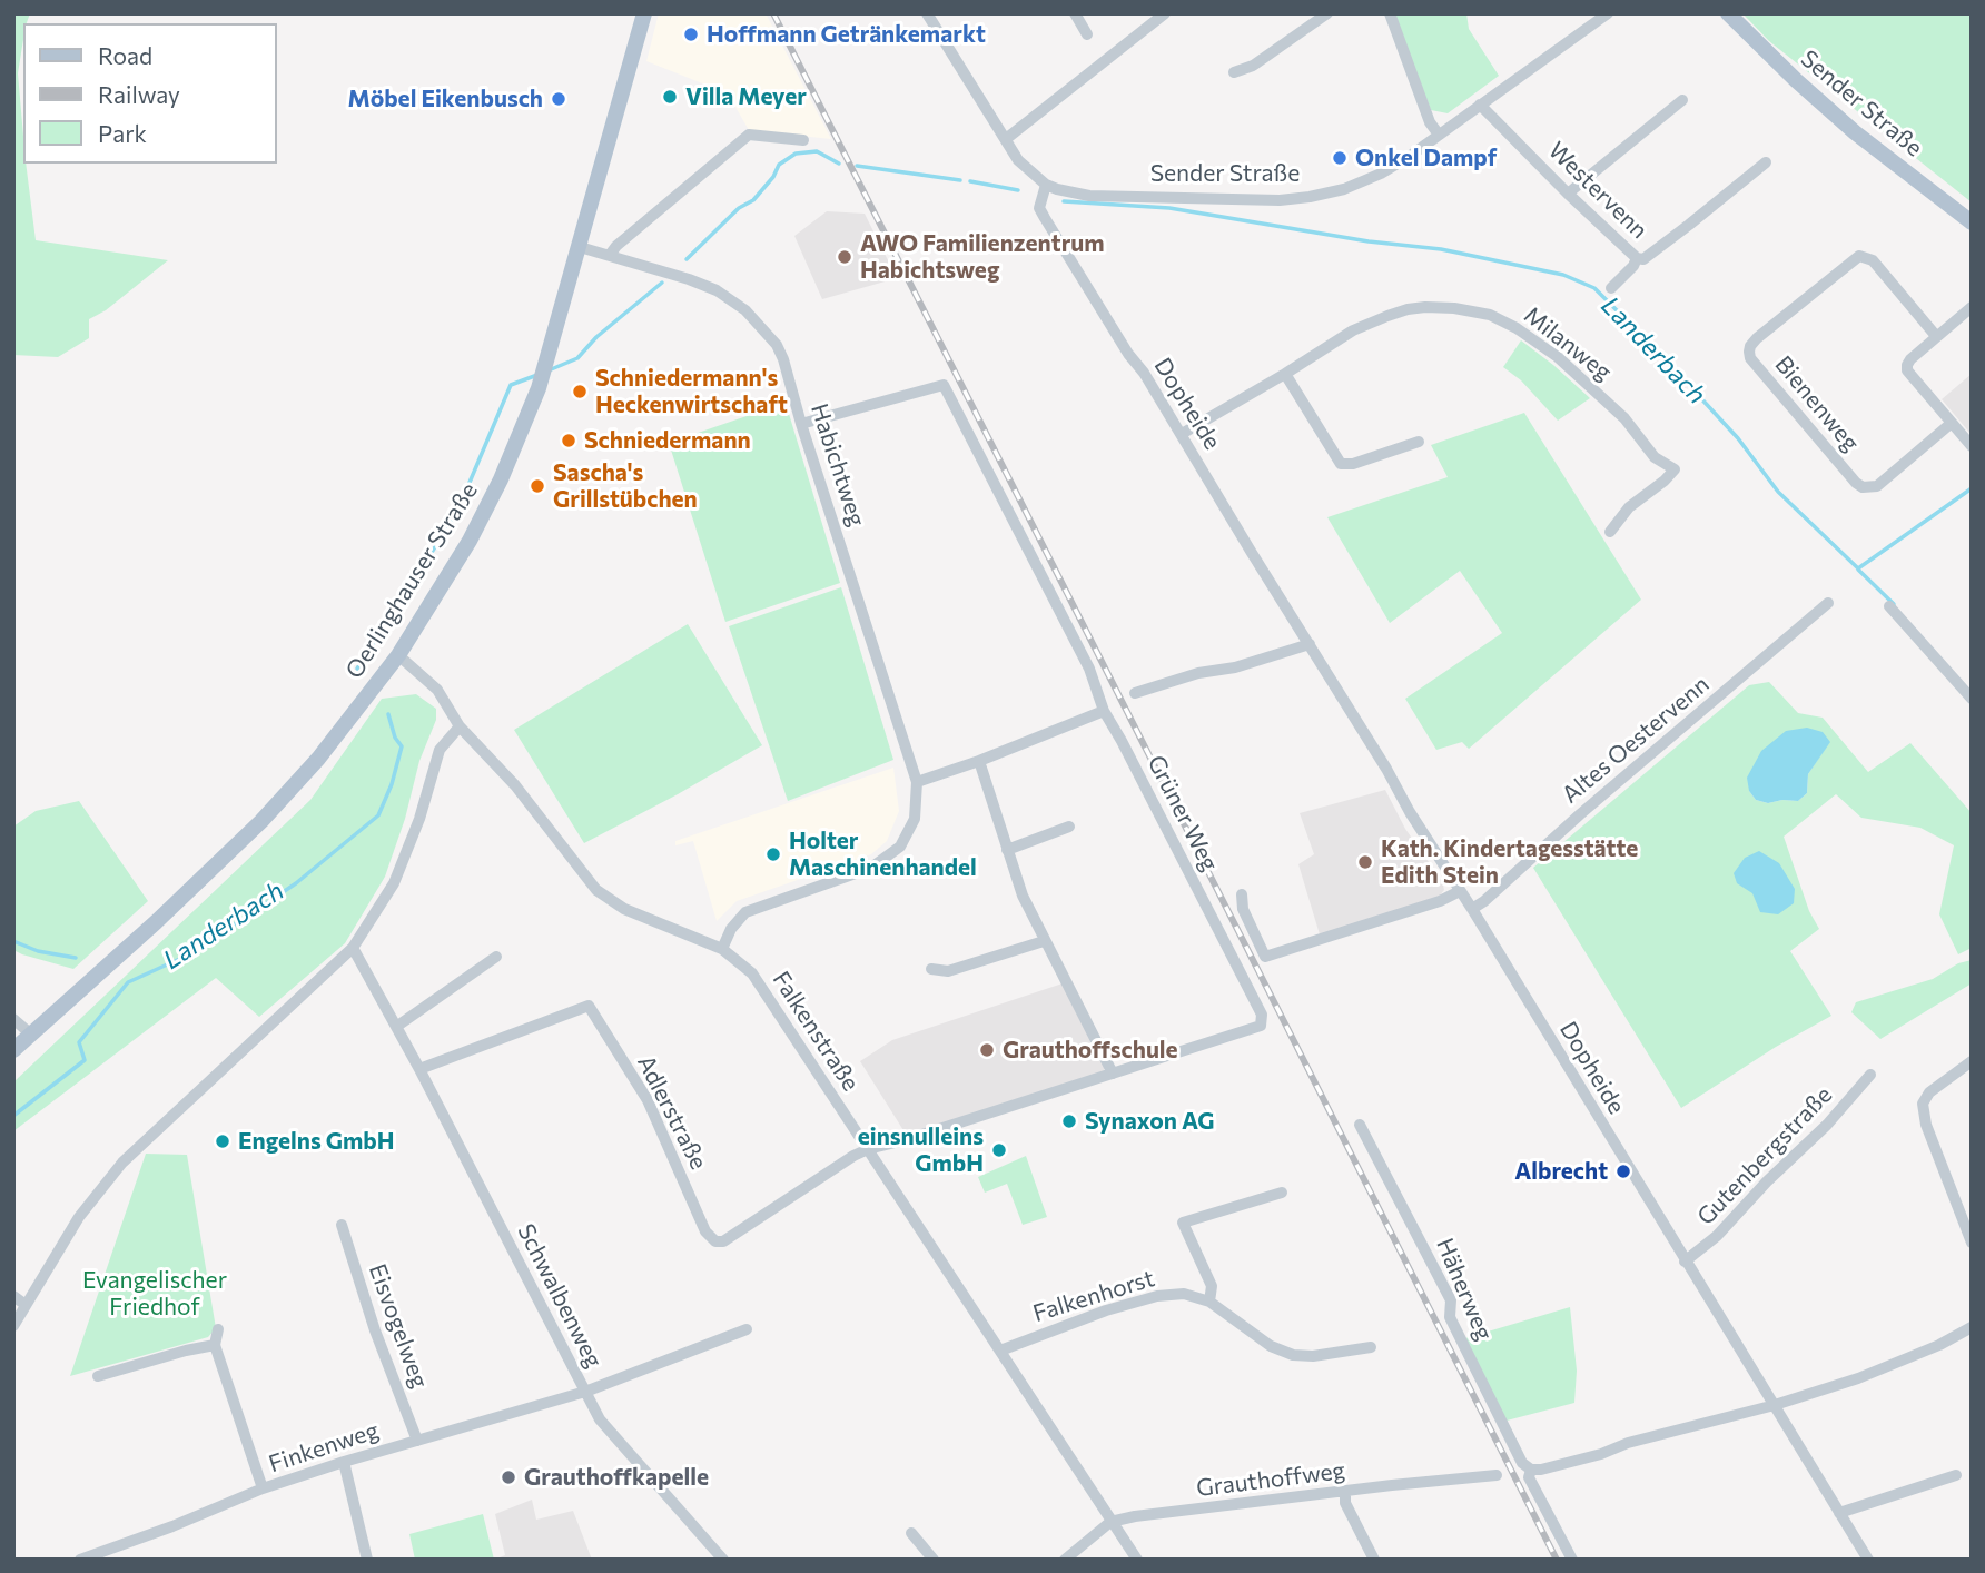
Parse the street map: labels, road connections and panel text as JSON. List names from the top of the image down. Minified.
{"streets":{"main road":["Sender Straße","Oerlinghauser Straße"],"street":["Westervenn","Milanweg","Dopheide","Bienenweg","Habichtweg","Altes Oestervenn","Grüner Weg","Falkenstraße","Adlerstraße","Gutenbergstraße","Häherweg","Schwalbenweg","Falkenhorst","Eisvogelweg","Finkenweg","Grauthoffweg"]},"crossings":[["Sender Straße","Westervenn"],["Sender Straße","Dopheide"],["Milanweg","Dopheide"],["Dopheide","Altes Oestervenn"],["Dopheide","Gutenbergstraße"],["Habichtweg","Oerlinghauser Straße"],["Habichtweg","Grüner Weg"],["Habichtweg","Falkenstraße"],["Oerlinghauser Straße","Falkenstraße"],["Grüner Weg","Falkenstraße"],["Grüner Weg","Adlerstraße"],["Falkenstraße","Adlerstraße"],["Falkenstraße","Falkenhorst"],["Falkenstraße","Grauthoffweg"],["Adlerstraße","Schwalbenweg"],["Schwalbenweg","Finkenweg"],["Eisvogelweg","Finkenweg"]],"water":["Landerbach"],"parks":["Evangelischer Friedhof"],"places":["Hoffmann Getränkemarkt","Villa Meyer","Möbel Eikenbusch","Onkel Dampf","AWO Familienzentrum Habichtsweg","Schniedermann's Heckenwirtschaft","Schniedermann","Sascha's Grillstübchen","Holter Maschinenhandel","Kath. Kindertagesstätte Edith Stein","Grauthoffschule","Synaxon AG","Engelns GmbH","einsnulleins GmbH","Albrecht","Grauthoffkapelle"],"legend":["Road","Railway","Park"]}
